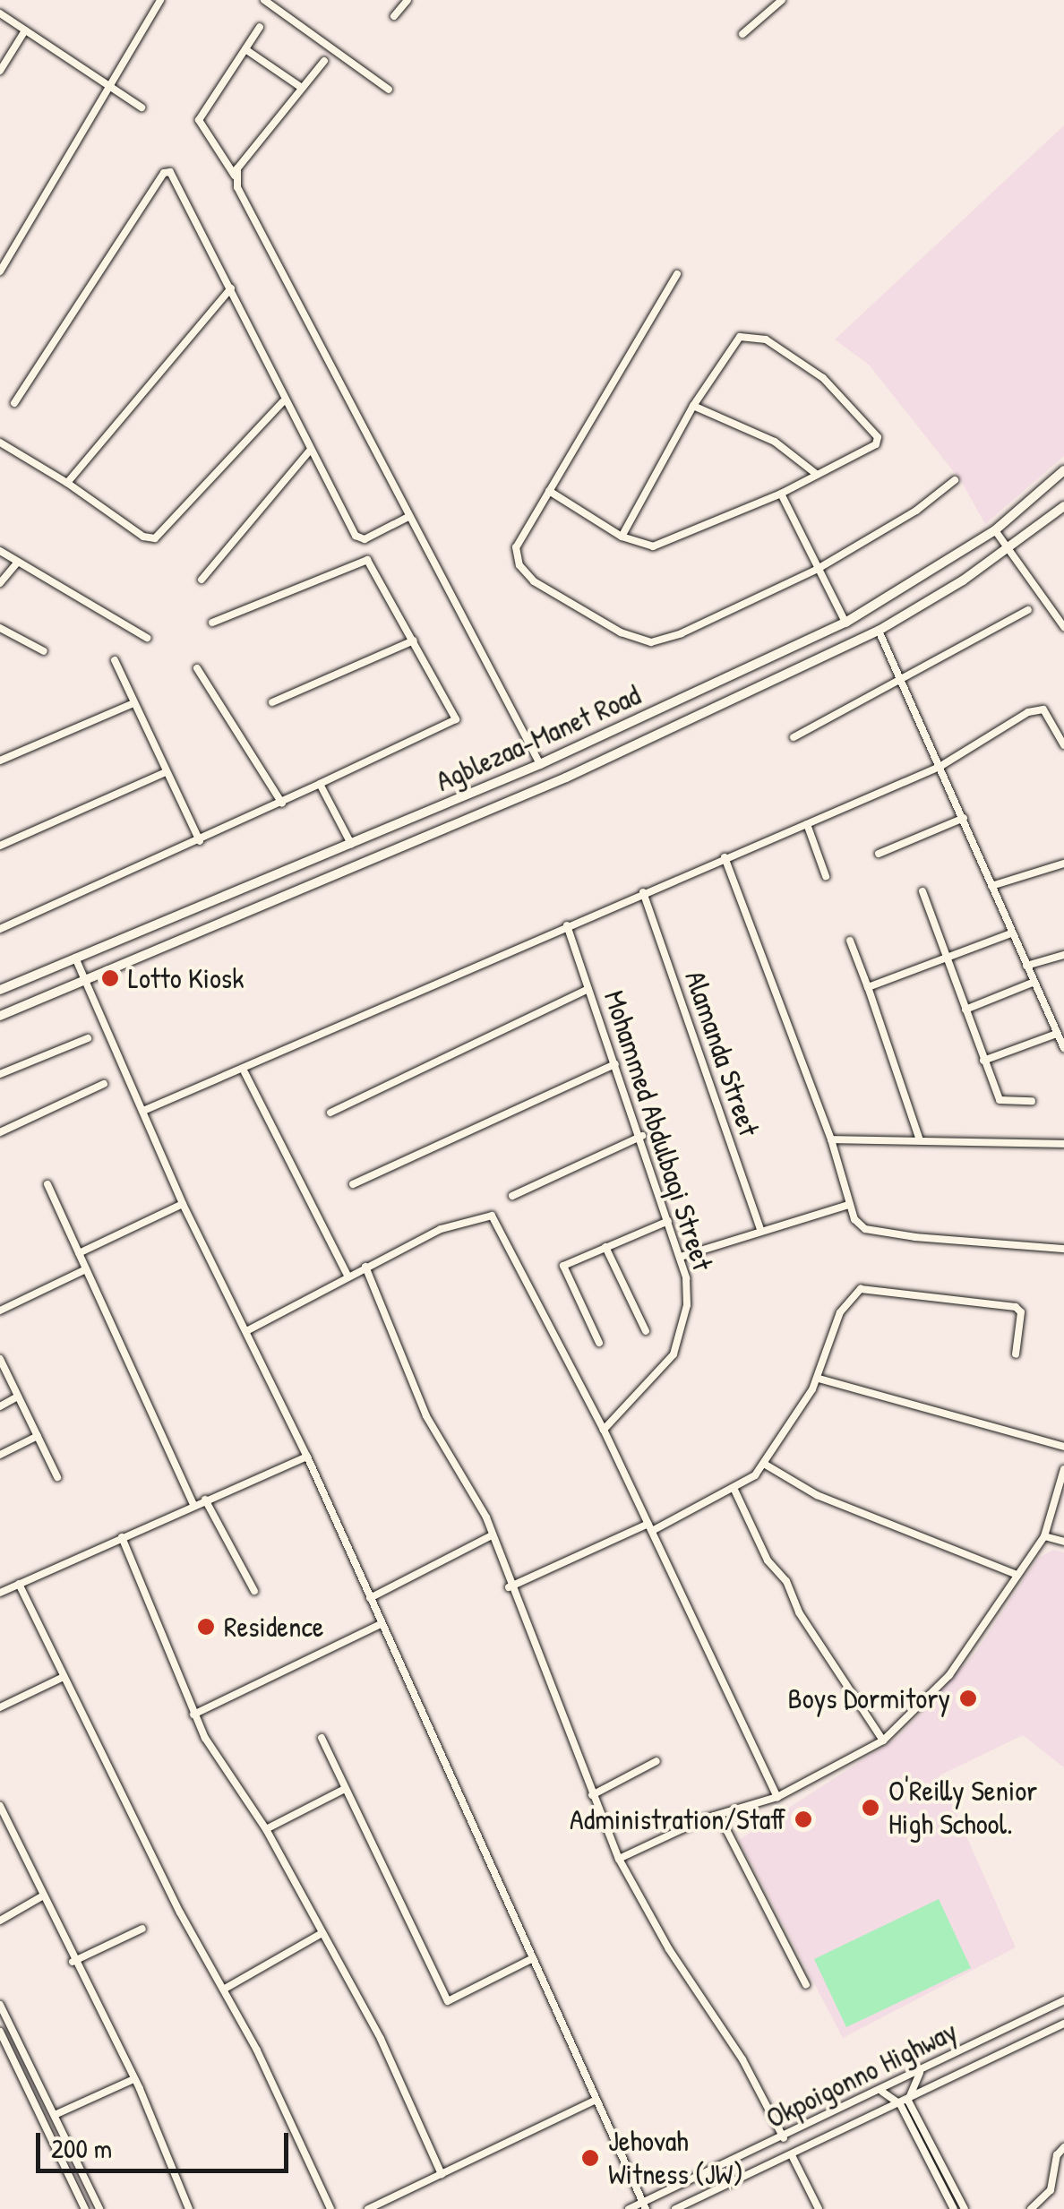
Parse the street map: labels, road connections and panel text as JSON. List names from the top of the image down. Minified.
{"streets":{"main road":["Agblezaa-Manet Road"],"street":["Alamanda Street","Mohammed Abdulbaqi Street","Okpoigonno Highway"]},"places":["Lotto Kiosk","Residence","Boys Dormitory","O'Reilly Senior High School.","Administration/Staff","Jehovah Witness (JW)"],"scale_bar":"200 m"}
